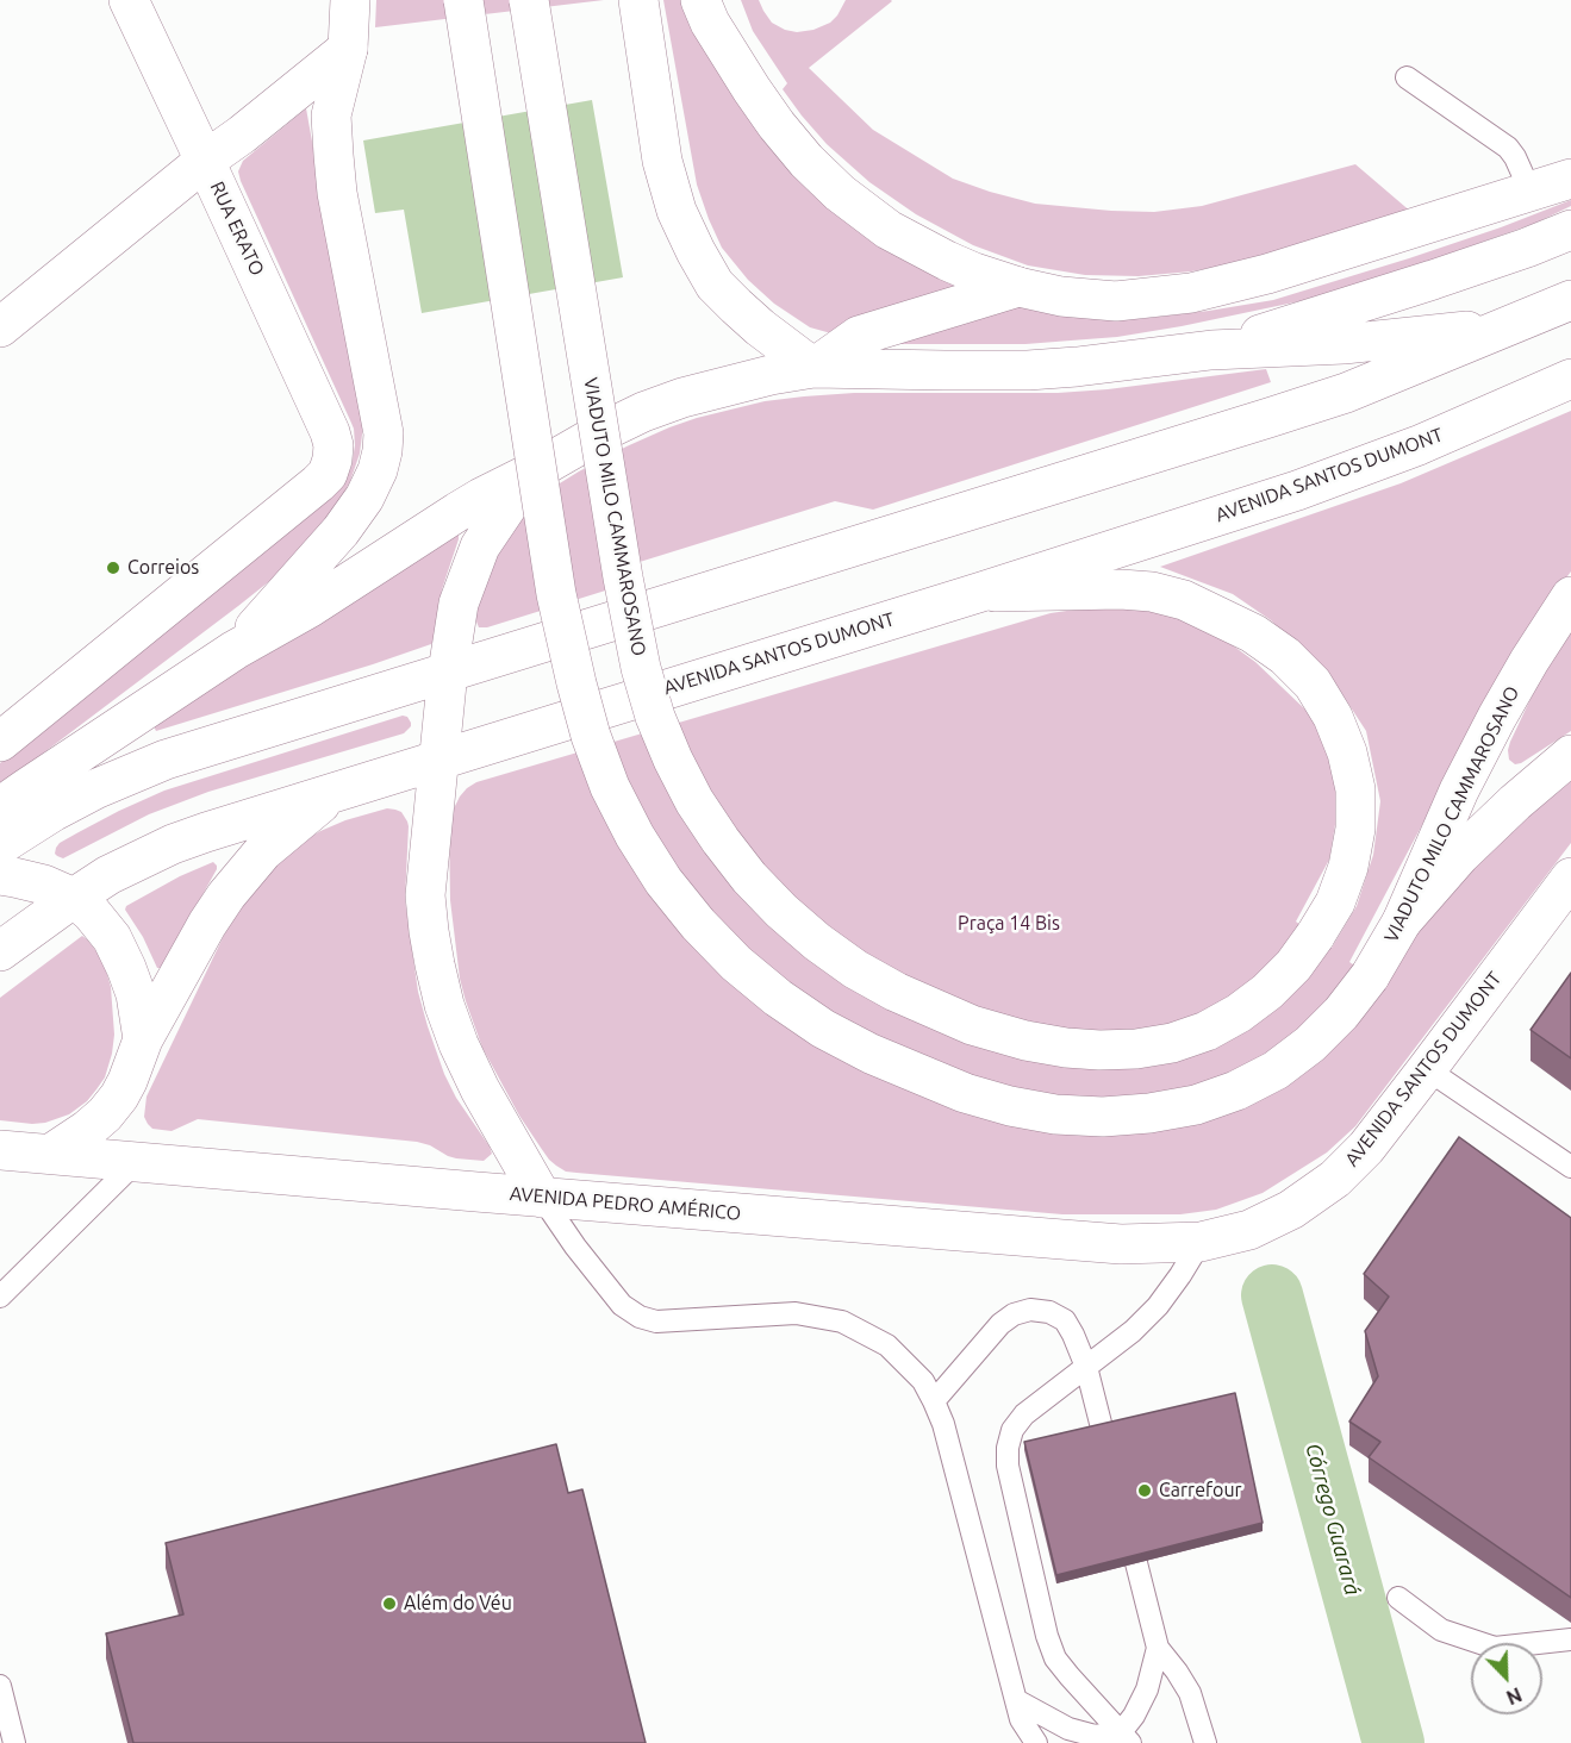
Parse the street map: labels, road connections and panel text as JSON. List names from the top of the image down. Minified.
{"streets":{"main road":["RUA ERATO","AVENIDA SANTOS DUMONT","VIADUTO MILO CAMMAROSANO","AVENIDA PEDRO AMÉRICO"]},"crossings":[["AVENIDA SANTOS DUMONT","VIADUTO MILO CAMMAROSANO"],["AVENIDA SANTOS DUMONT","AVENIDA PEDRO AMÉRICO"]],"water":["Córrego Guarará"],"parks":["Praça 14 Bis"],"places":["Correios","Carrefour","Além do Véu"],"north":"bottom right"}
